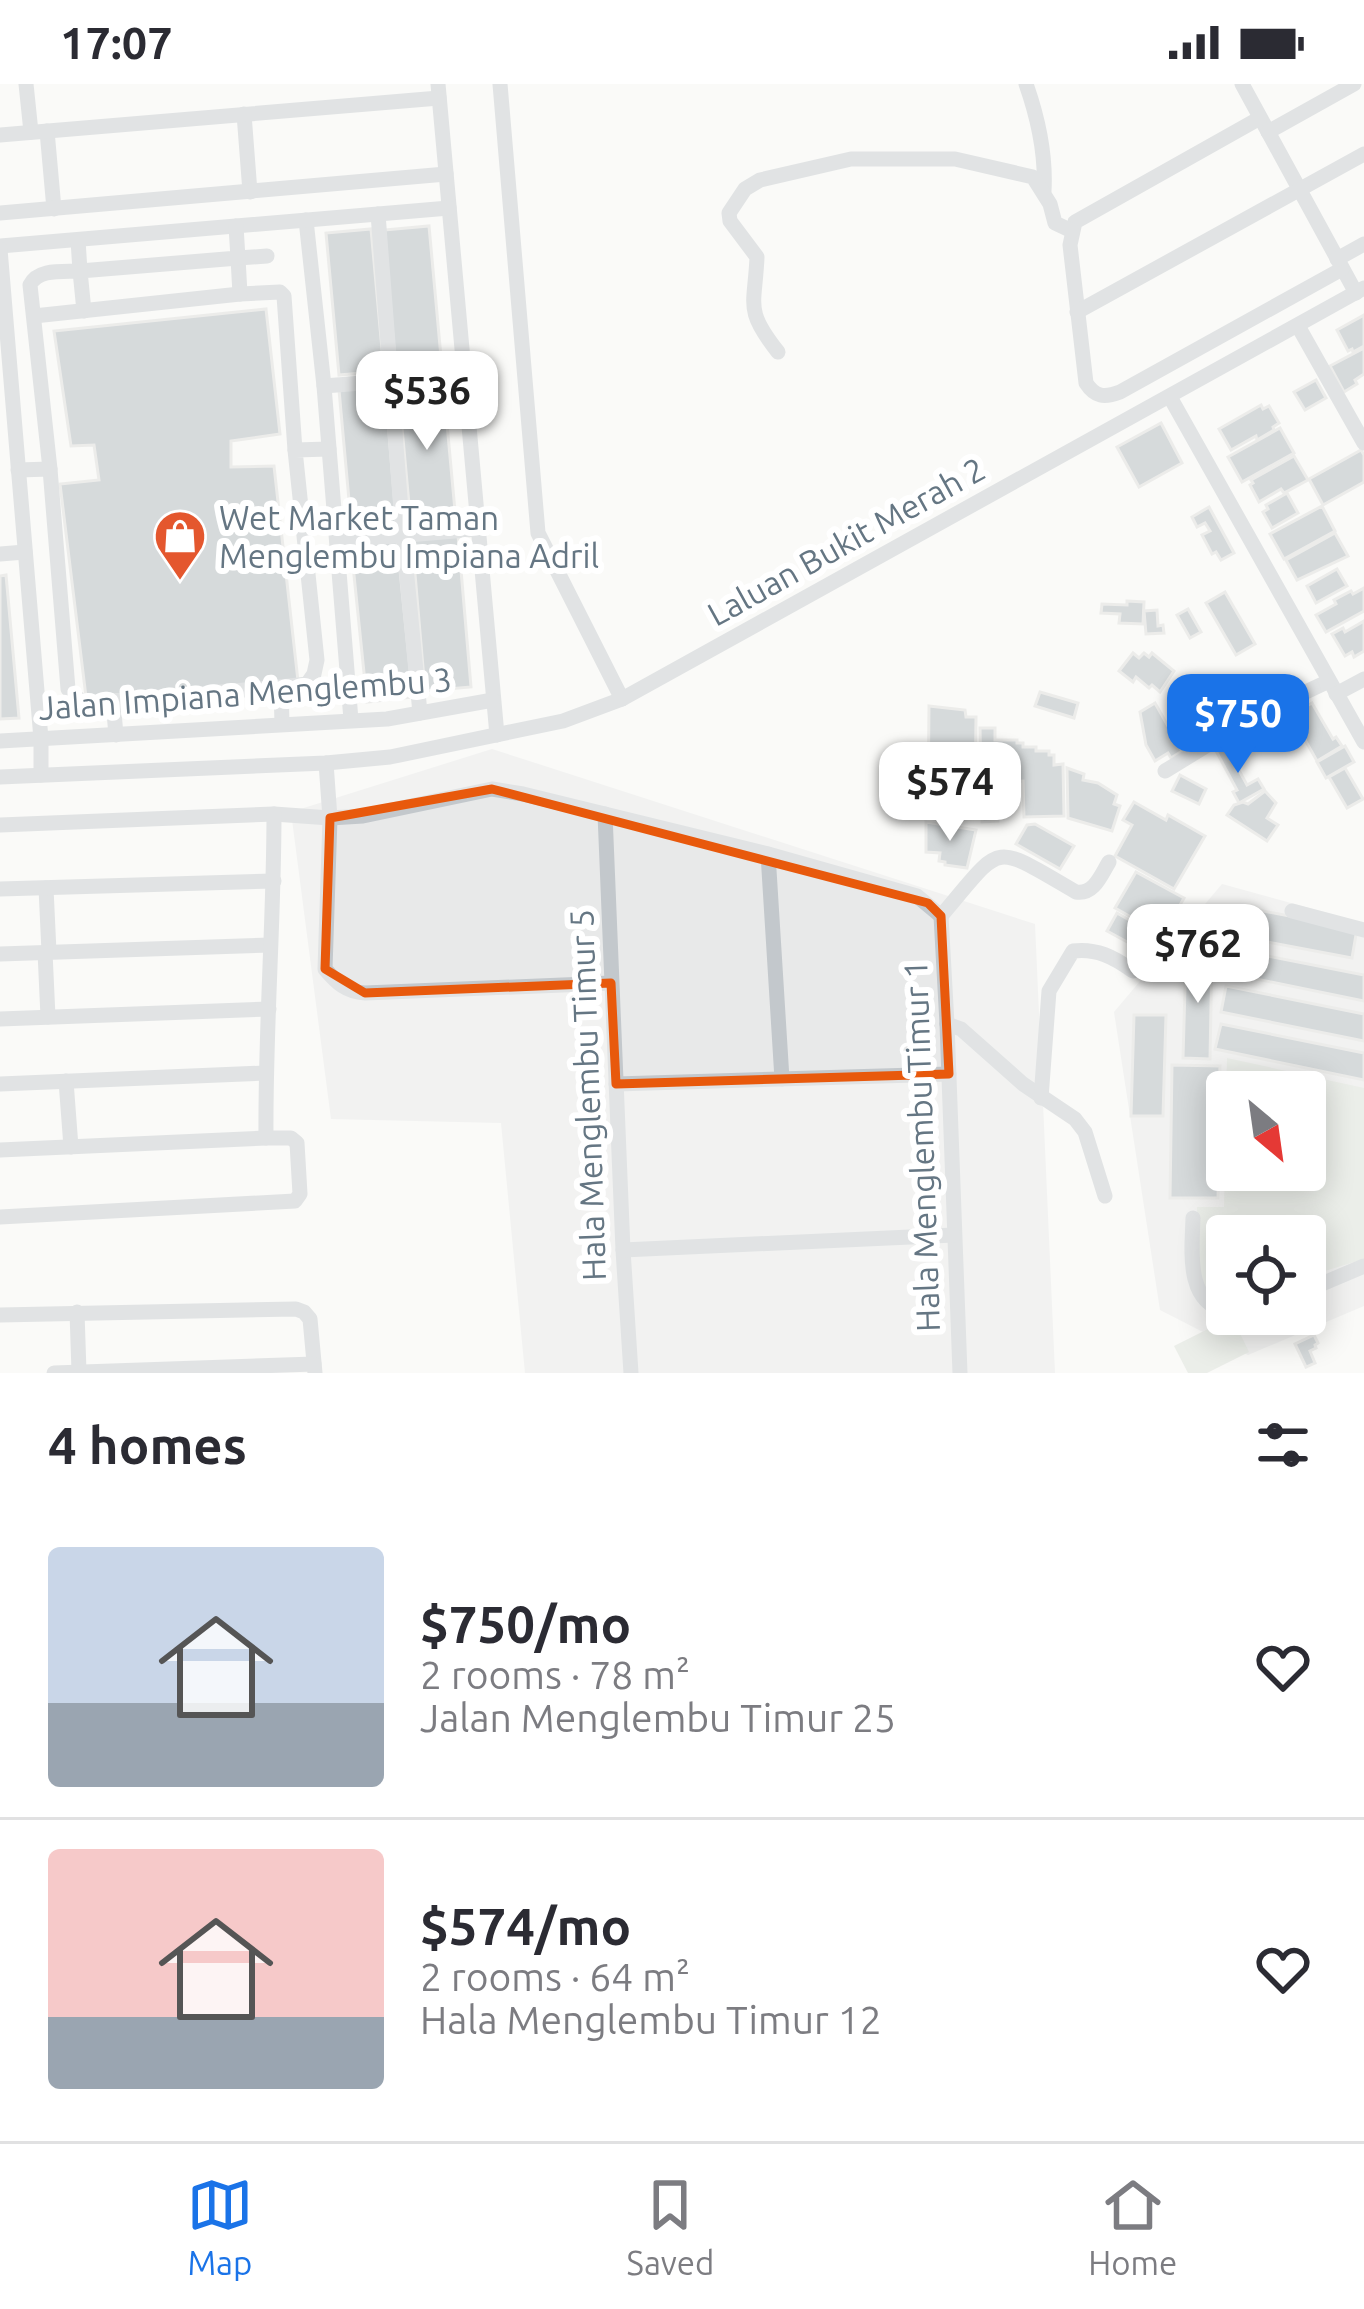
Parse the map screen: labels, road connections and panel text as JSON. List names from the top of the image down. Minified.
{"streets":{"street":["Laluan Bukit Merah 2","Jalan Impiana Menglembu 3","Hala Menglembu Timur 5","Hala Menglembu Timur 1"]},"places":{"shop":["Wet Market Taman Menglembu Impiana Adril"]},"north":"bottom right","page":{"status":"17:07","price":["$536","$750","$574","$762"],"heading":"4 homes","list":[{"name":"$750/mo","note":"2 rooms · 78 m² · Jalan Menglembu Timur 25"},{"name":"$574/mo","note":"2 rooms · 64 m² · Hala Menglembu Timur 12"}],"tabs":["Map","Saved","Home"]}}
